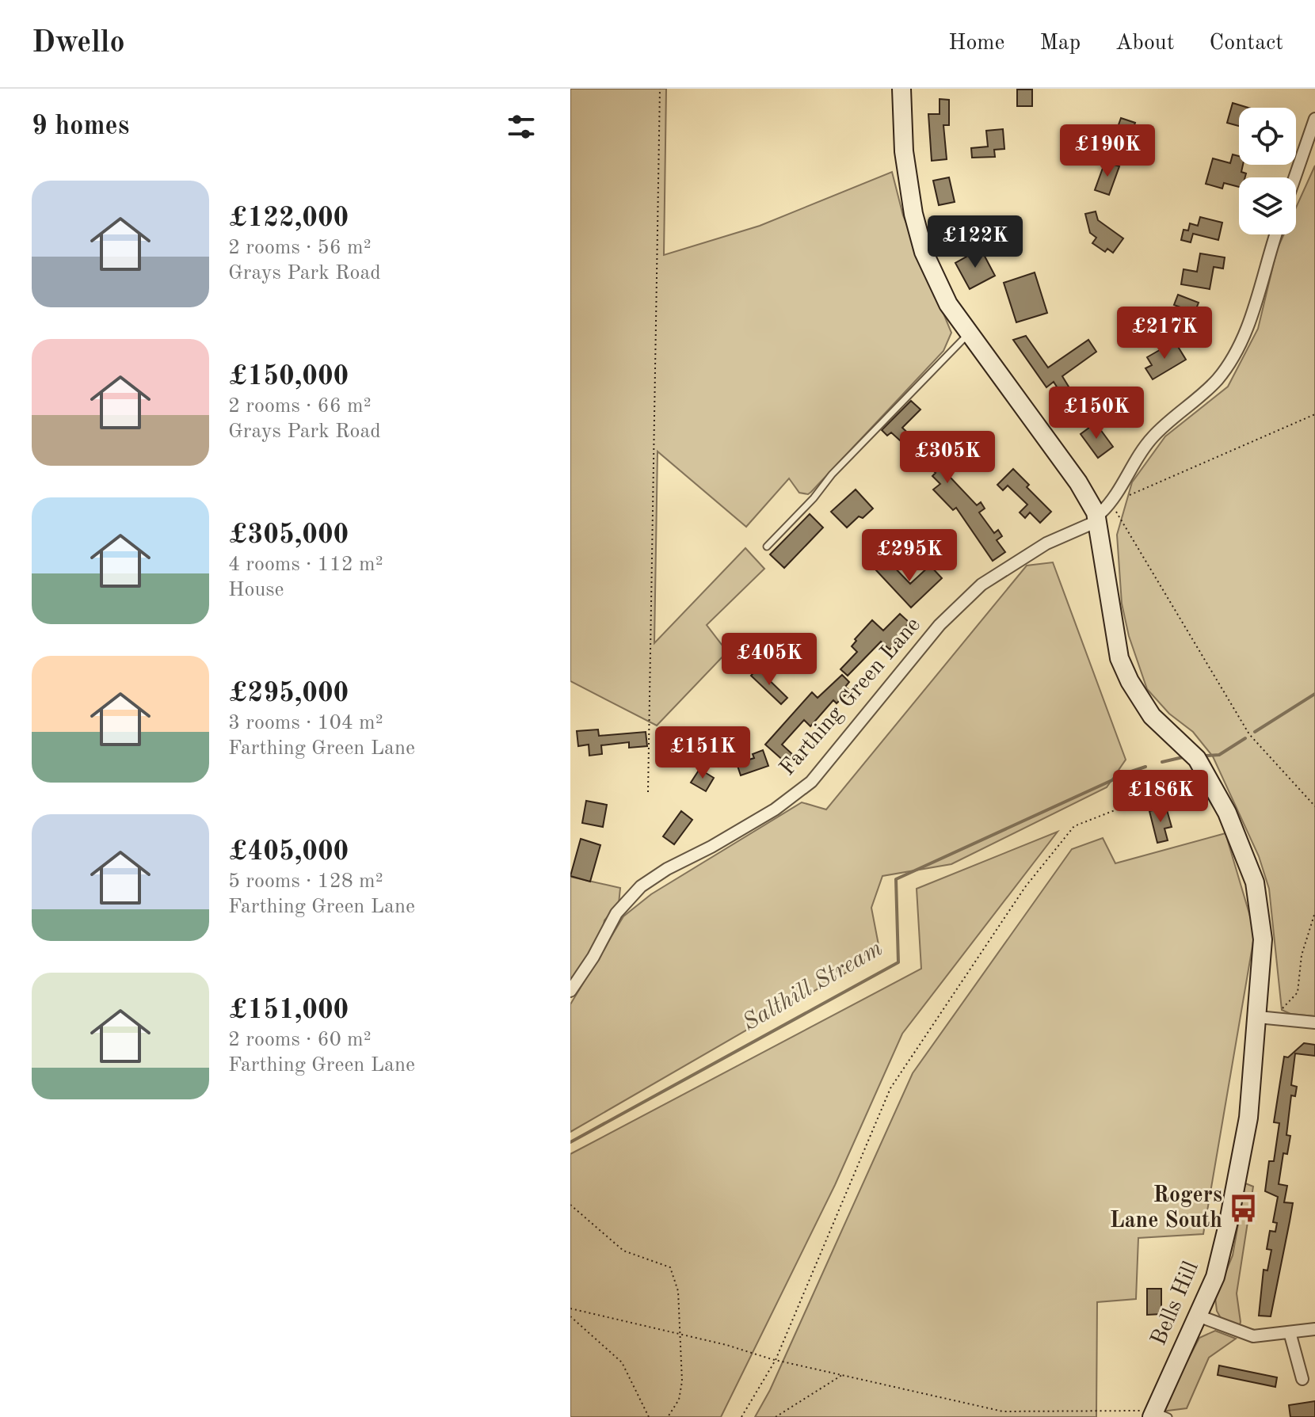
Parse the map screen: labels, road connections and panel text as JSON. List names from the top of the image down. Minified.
{"streets":{"main road":["Bells Hill"],"street":["Farthing Green Lane"]},"crossings":[["Farthing Green Lane","Bells Hill"]],"water":["Salthill Stream"],"places":{"bus stop":["Rogers Lane South"]},"page":{"header":"Dwello","nav":["Home","Map","About","Contact"],"heading":"9 homes","price":["£190K","£122K","£217K","£150K","£305K","£295K","£405K","£151K","£186K"],"list":[{"name":"£122,000","note":"2 rooms · 56 m² · Grays Park Road"},{"name":"£150,000","note":"2 rooms · 66 m² · Grays Park Road"},{"name":"£305,000","note":"4 rooms · 112 m² · House"},{"name":"£295,000","note":"3 rooms · 104 m² · Farthing Green Lane"},{"name":"£405,000","note":"5 rooms · 128 m² · Farthing Green Lane"},{"name":"£151,000","note":"2 rooms · 60 m² · Farthing Green Lane"}]}}
